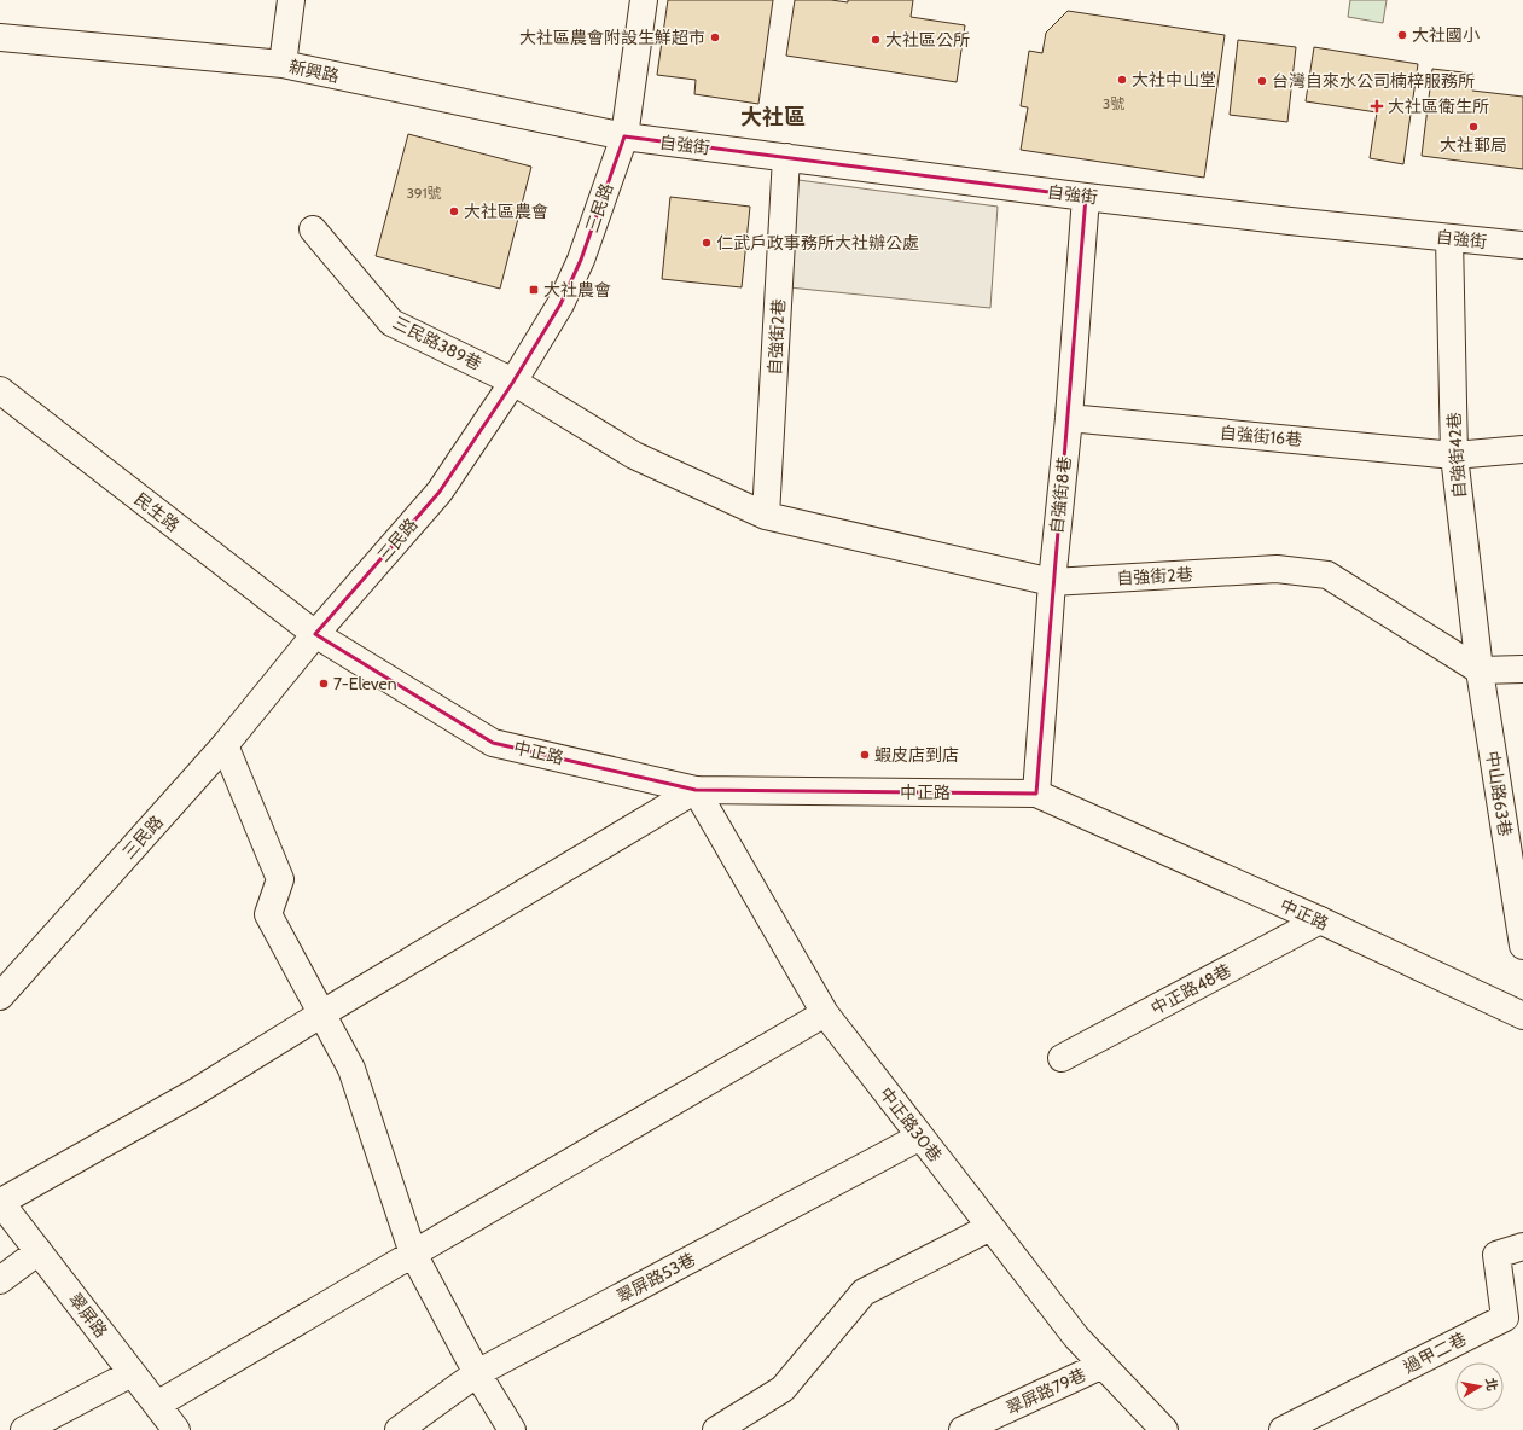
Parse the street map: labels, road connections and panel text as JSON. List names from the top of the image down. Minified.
{"streets":{"street":["新興路","自強街","三民路","自強街2巷","三民路389巷","自強街16巷","自強街42巷","自強街8巷","民生路","中正路","中山路63巷","中正路48巷","中正路30巷","翠屏路53巷","翠屏路","過甲二巷","翠屏路79巷"]},"crossings":[["新興路","自強街"],["新興路","三民路"],["自強街","三民路"],["自強街","自強街2巷"],["自強街","自強街42巷"],["自強街","自強街8巷"],["三民路","自強街2巷"],["三民路","三民路389巷"],["三民路","民生路"],["三民路","中正路"],["自強街2巷","三民路389巷"],["自強街2巷","自強街42巷"],["自強街2巷","自強街8巷"],["自強街2巷","中山路63巷"],["自強街16巷","自強街42巷"],["自強街16巷","自強街8巷"],["自強街42巷","中山路63巷"],["自強街8巷","中正路"],["民生路","中正路"],["中正路","中正路48巷"],["中正路","中正路30巷"],["中正路30巷","翠屏路53巷"],["中正路30巷","翠屏路79巷"]],"districts":["大社區"],"places":{"other":["大社國小","大社區農會附設生鮮超市","大社區公所","大社中山堂","台灣自來水公司楠梓服務所","大社郵局","大社區農會","仁武戶政事務所大社辦公處","7-Eleven","蝦皮店到店"],"health":["大社區衛生所"],"transit":["大社農會"]},"house_numbers":["3號","391號"],"north":"right"}
